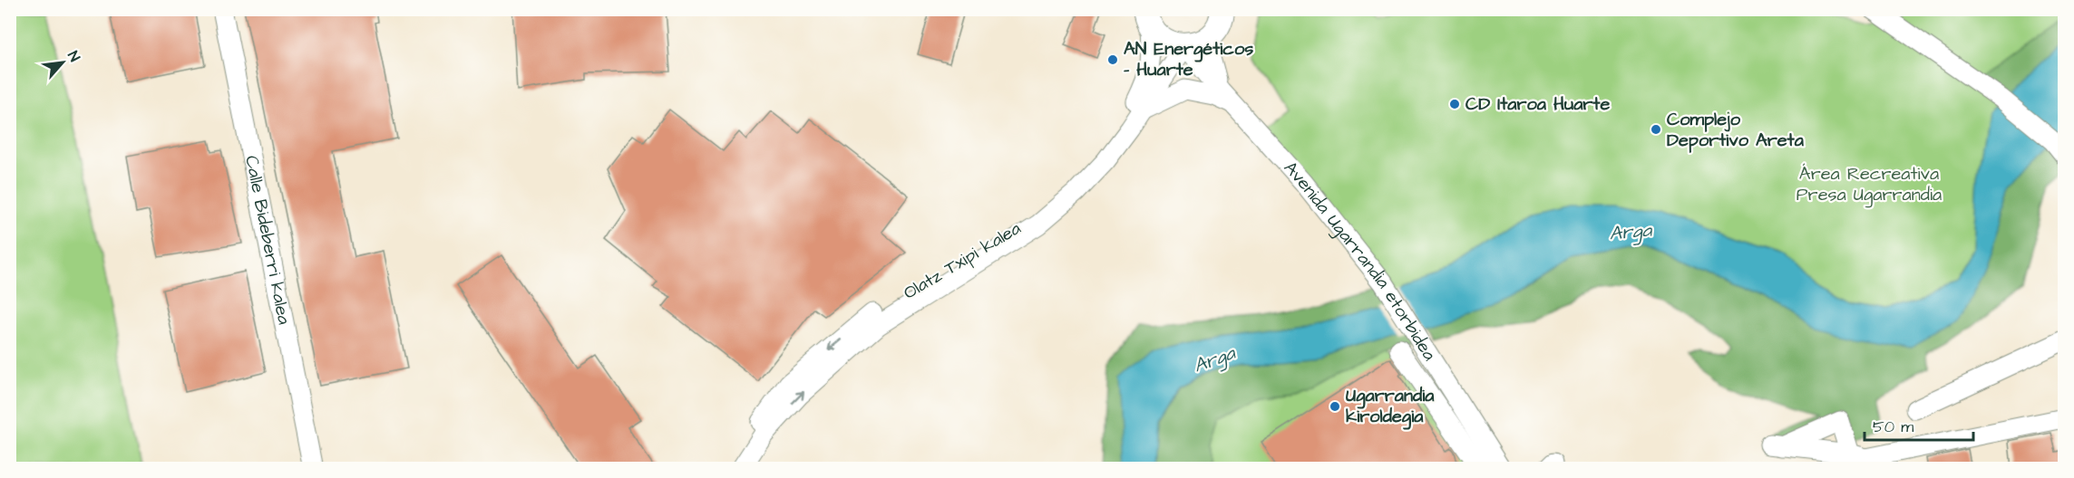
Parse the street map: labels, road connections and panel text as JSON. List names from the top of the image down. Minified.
{"streets":{"street":["Calle Bideberri kalea","Olatz Txipi kalea","Avenida Ugarrandia etorbidea"]},"crossings":[["Olatz Txipi kalea","Avenida Ugarrandia etorbidea"]],"water":["Arga"],"parks":["Área Recreativa Presa Ugarrandia"],"places":["AN Energéticos - Huarte","CD Itaroa Huarte","Complejo Deportivo Areta","Ugarrandia kiroldegia"],"scale_bar":"50 m","north":"top right"}
